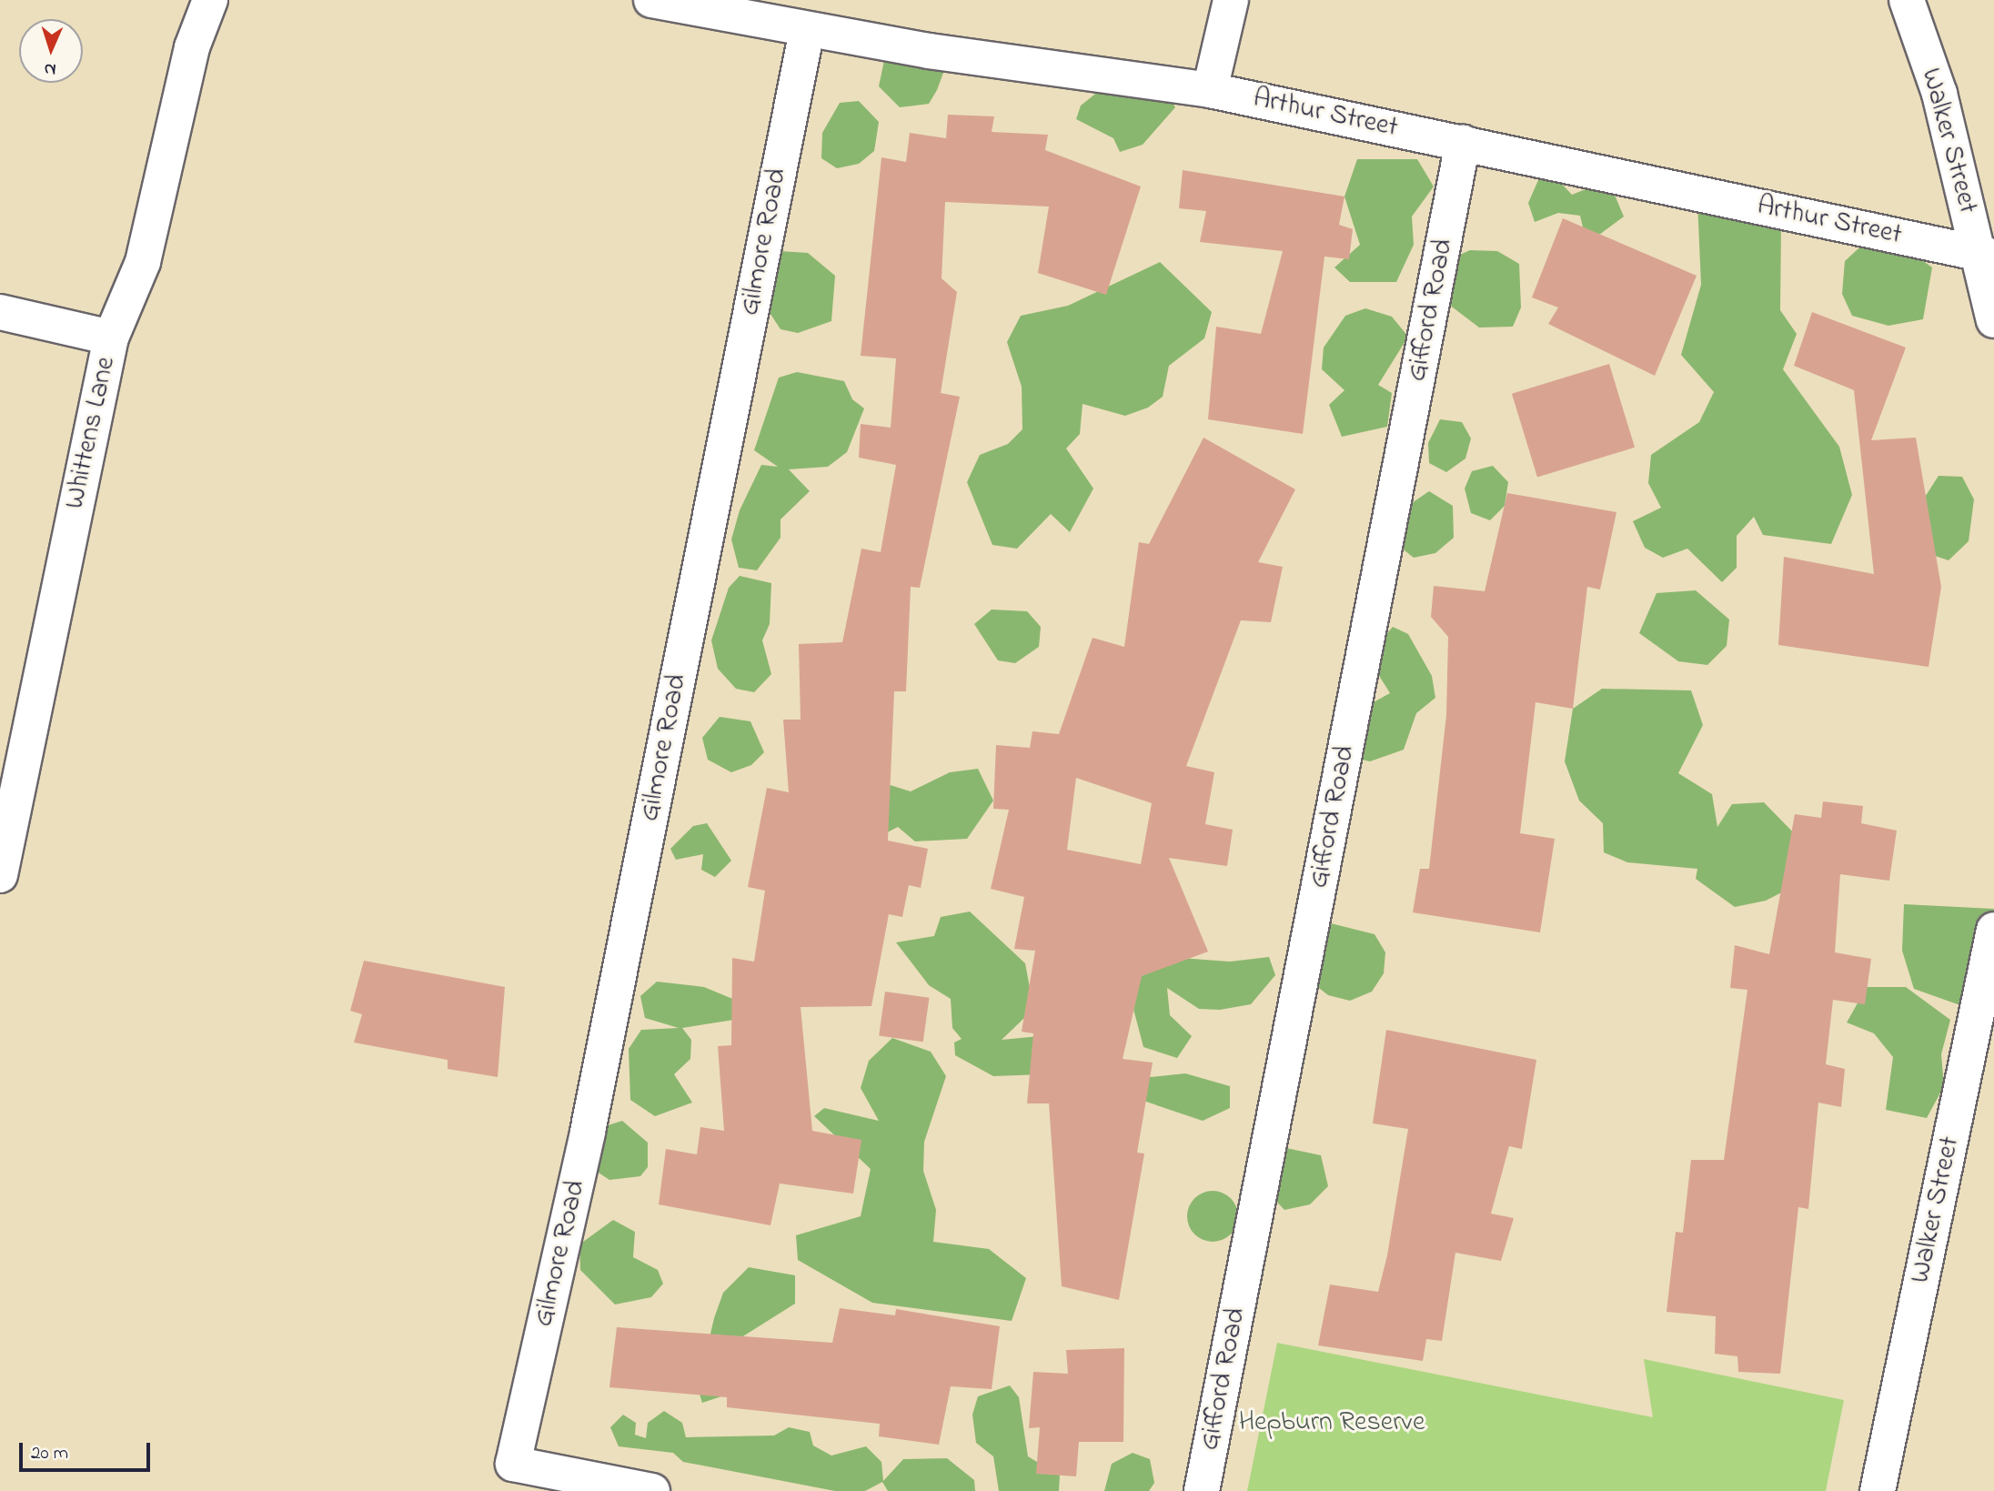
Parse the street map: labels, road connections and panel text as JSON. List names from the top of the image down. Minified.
{"streets":{"street":["Arthur Street","Walker Street","Gilmore Road","Gifford Road","Whittens Lane"]},"crossings":[["Arthur Street","Walker Street"],["Arthur Street","Gilmore Road"],["Arthur Street","Gifford Road"]],"parks":["Hepburn Reserve"],"scale_bar":"20 m","north":"bottom"}
